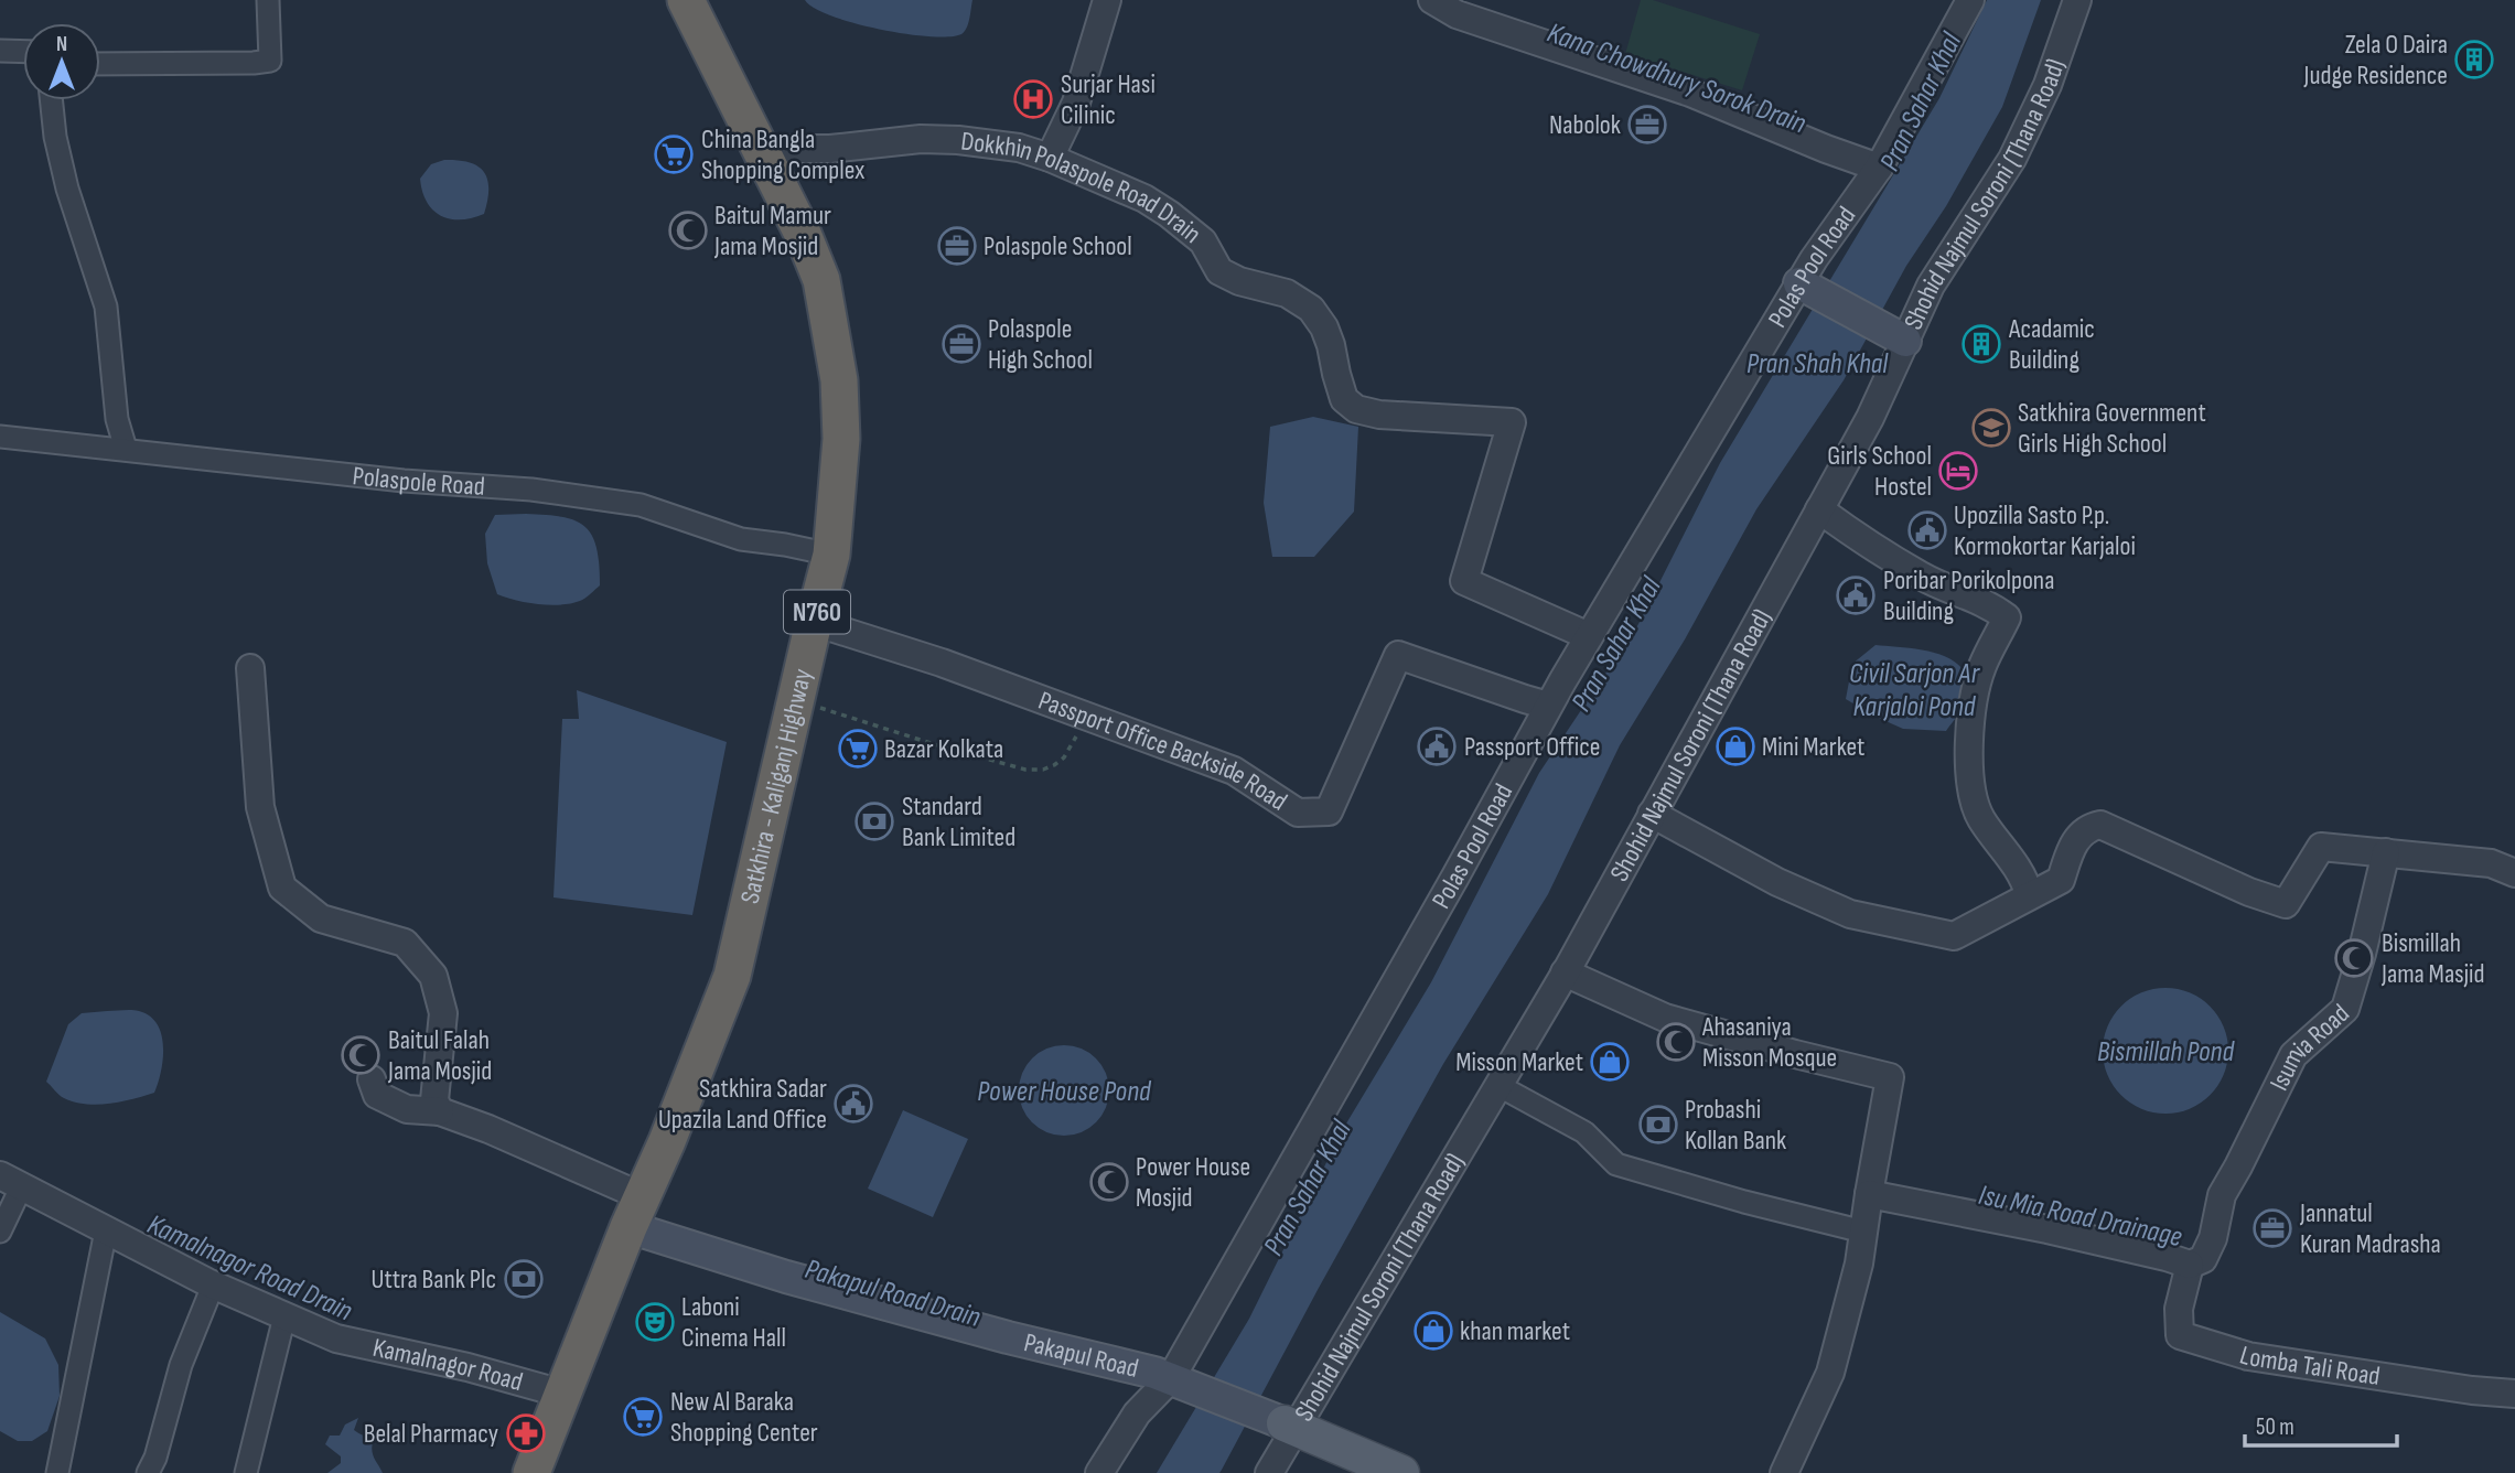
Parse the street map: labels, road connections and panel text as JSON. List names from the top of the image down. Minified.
{"streets":{"highway":["N760","Satkhira - Kaliganj Highway"],"main road":["Pakapul Road"],"street":["Dokkhin Polaspole Road Drain","Shohid Najmul Soroni (Thana Road)","Polas Pool Road","Polaspole Road","Passport Office Backside Road","Isumia Road","Lomba Tali Road","Kamalnagor Road"]},"crossings":[["Dokkhin Polaspole Road Drain","Polas Pool Road"],["Dokkhin Polaspole Road Drain","Satkhira - Kaliganj Highway"],["Shohid Najmul Soroni (Thana Road)","Pakapul Road"],["Polas Pool Road","Passport Office Backside Road"],["Polas Pool Road","Pakapul Road"],["Polaspole Road","Satkhira - Kaliganj Highway"],["Passport Office Backside Road","Satkhira - Kaliganj Highway"],["Satkhira - Kaliganj Highway","Pakapul Road"],["Satkhira - Kaliganj Highway","Kamalnagor Road"],["Isumia Road","Lomba Tali Road"]],"water":["Kana Chowdhury Sorok Drain","Pran Sahar Khal","Pran Shah Khal","Civil Sarjon Ar Karjaloi Pond","Bismillah Pond","Power House Pond","Isu Mia Road Drainage","Kamalnagor Road Drain","Pakapul Road Drain"],"places":{"building":["Zela O Daira Judge Residence","Acadamic Building"],"hospital":["Surjar Hasi Cilinic"],"office":["Nabolok","Polaspole School","Polaspole High School","Jannatul Kuran Madrasha"],"supermarket":["China Bangla Shopping Complex","Bazar Kolkata","New Al Baraka Shopping Center"],"mosque":["Baitul Mamur Jama Mosjid","Bismillah Jama Masjid","Ahasaniya Misson Mosque","Baitul Falah Jama Mosjid","Power House Mosjid"],"school or university":["Satkhira Government Girls High School"],"hotel":["Girls School Hostel"],"public building":["Upozilla Sasto P.p. Kormokortar Karjaloi","Poribar Porikolpona Building","Passport Office","Satkhira Sadar Upazila Land Office"],"shop":["Mini Market","Misson Market","khan market"],"bank":["Standard Bank Limited","Probashi Kollan Bank","Uttra Bank Plc"],"theatre":["Laboni Cinema Hall"],"pharmacy":["Belal Pharmacy"]},"scale_bar":"50 m","north":"top"}
